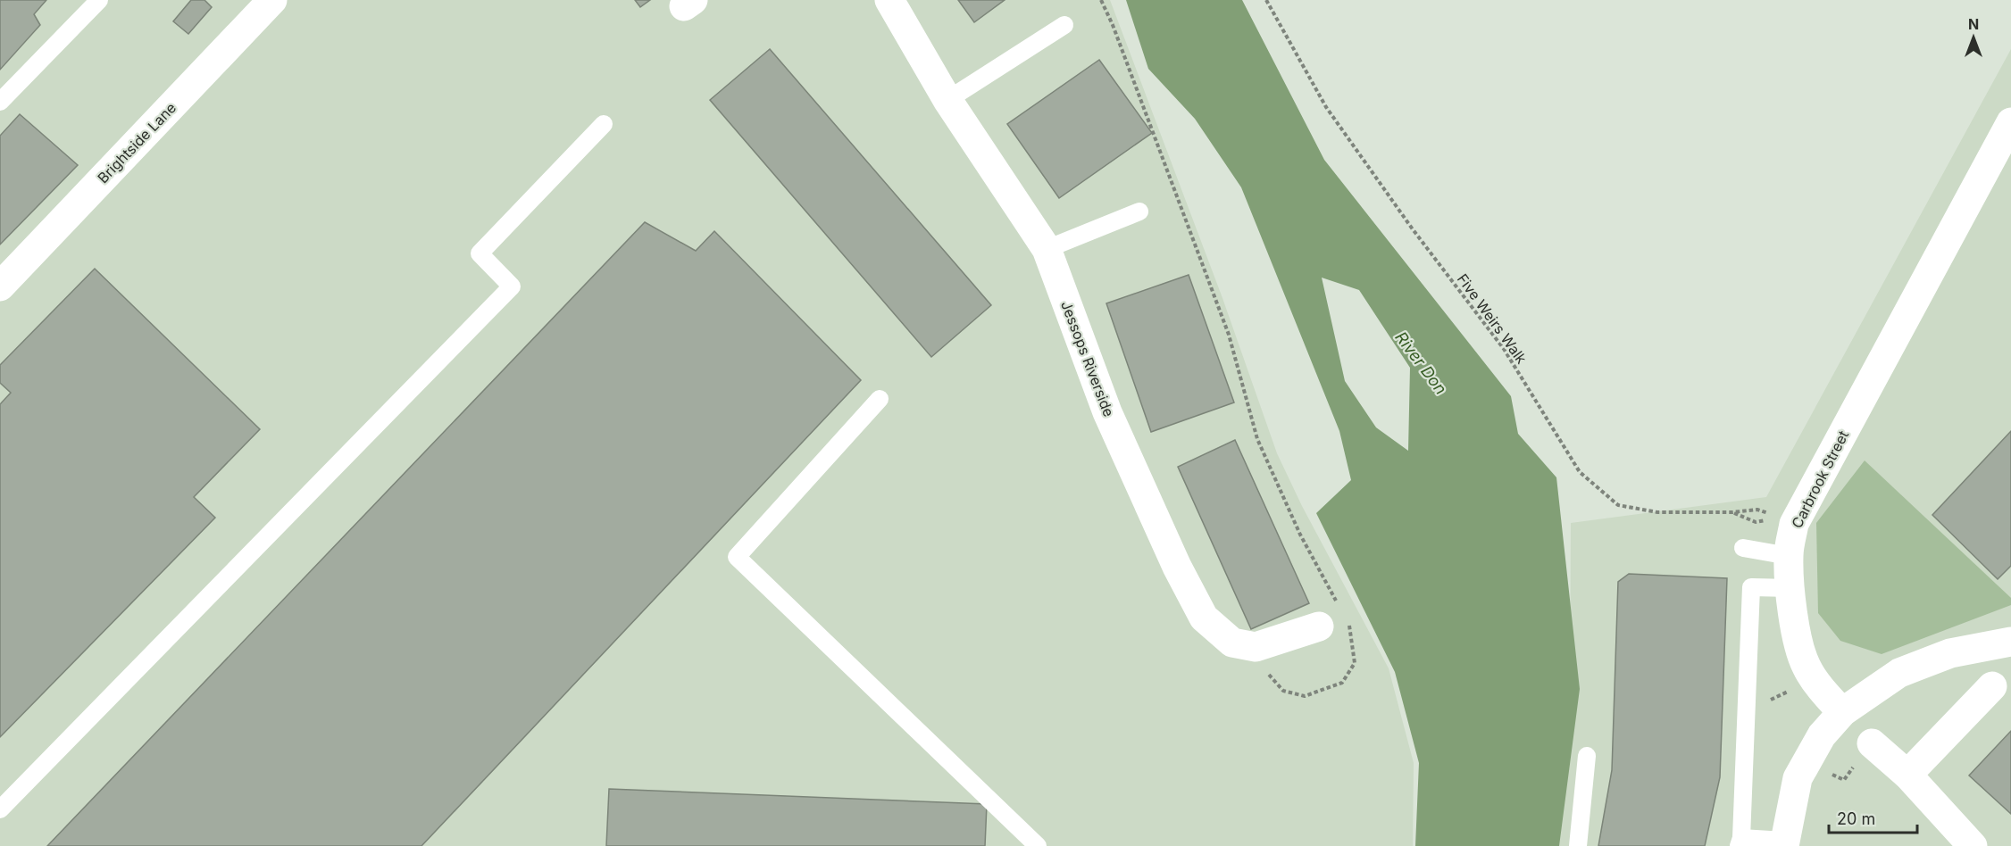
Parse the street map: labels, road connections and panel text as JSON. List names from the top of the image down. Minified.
{"streets":{"street":["Brightside Lane","Jessops Riverside","Carbrook Street"],"path":["Five Weirs Walk"]},"water":["River Don"],"scale_bar":"20 m","north":"top"}
